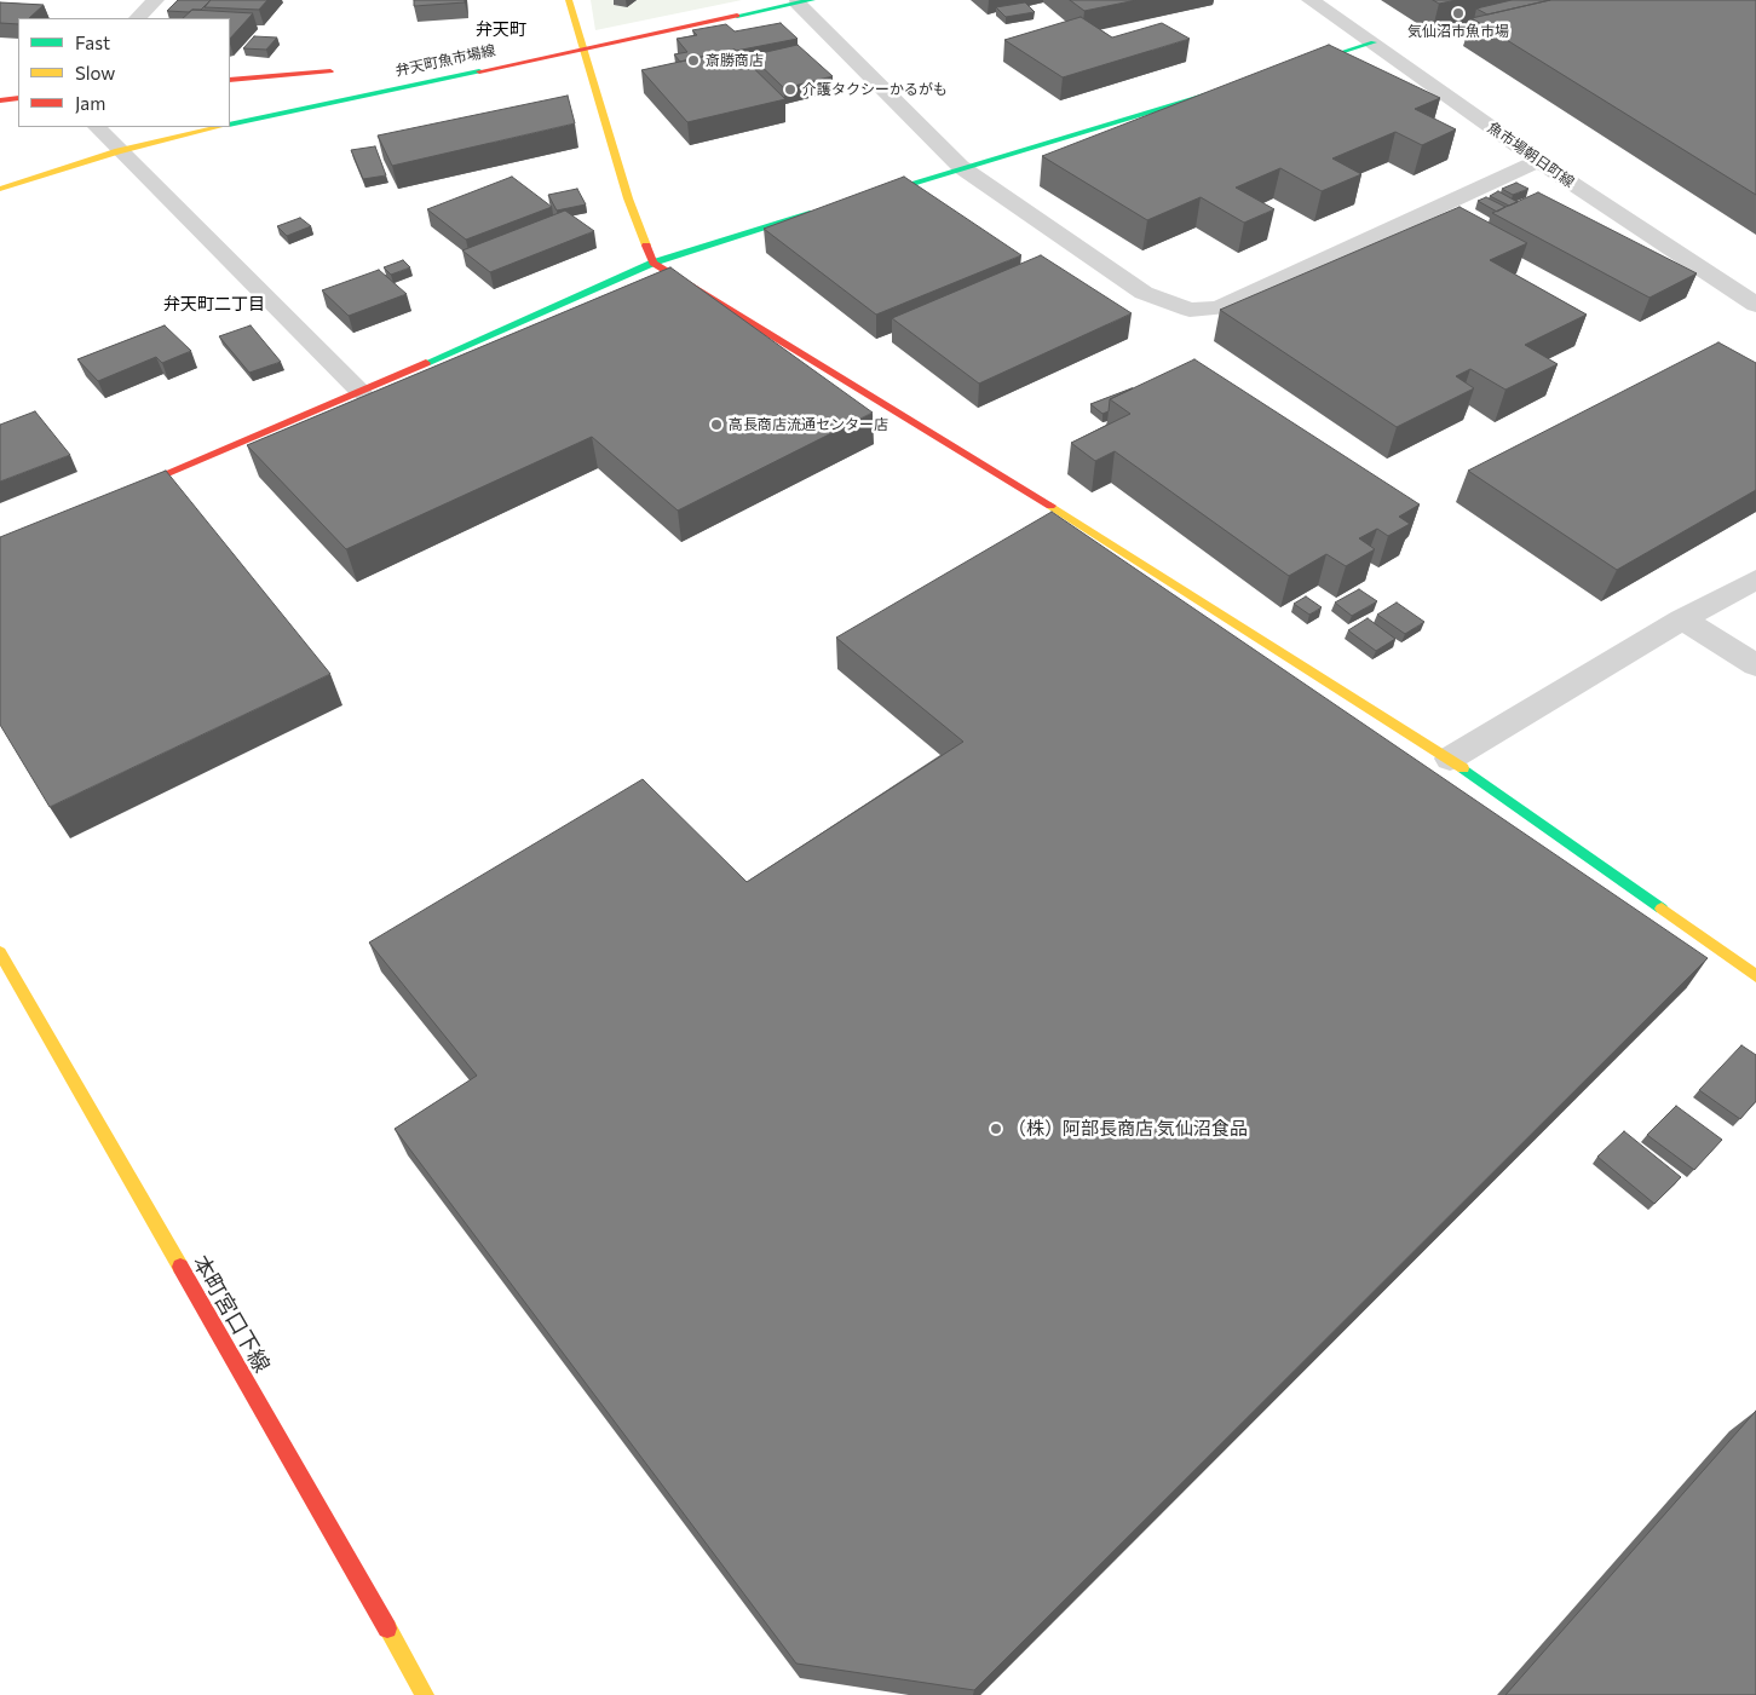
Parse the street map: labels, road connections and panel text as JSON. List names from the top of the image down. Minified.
{"streets":{"street":["弁天町魚市場線","魚市場朝日町線","本町宮口下線"]},"districts":["弁天町","弁天町二丁目"],"places":["気仙沼市魚市場","斎勝商店","介護タクシーかるがも","高長商店流通センター店","（株）阿部長商店 気仙沼食品"],"legend":["Fast","Slow","Jam"]}
